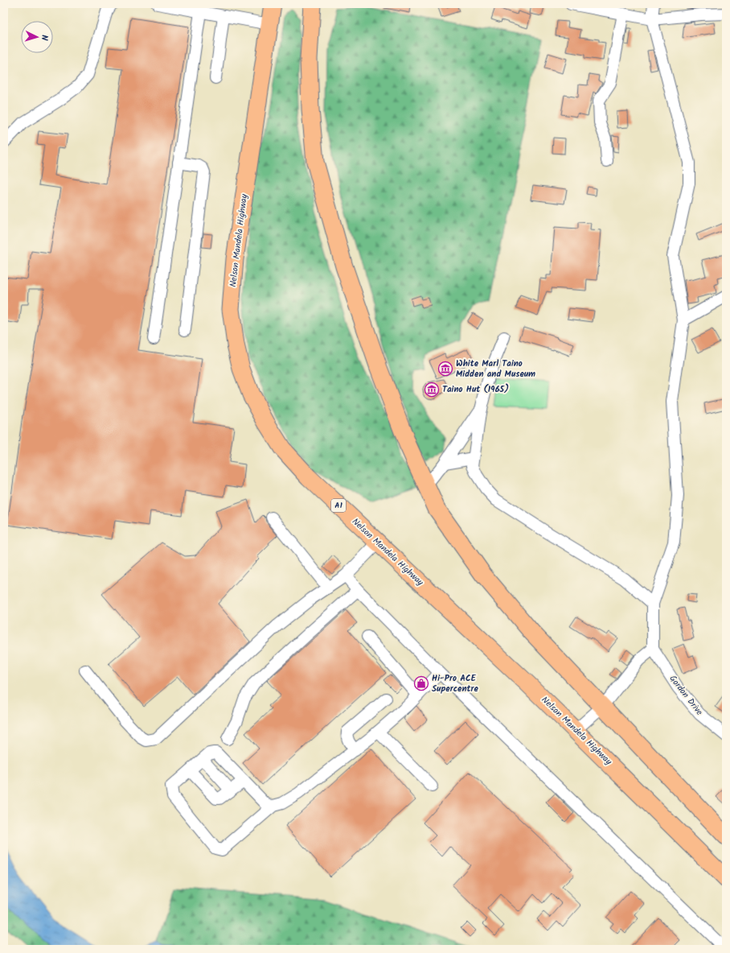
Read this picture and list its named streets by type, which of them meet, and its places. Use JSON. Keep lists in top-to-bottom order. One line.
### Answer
{"streets":{"highway":["Nelson Mandela Highway","A1"],"street":["Gordon Drive"]},"places":{"museum":["White Marl Taino Midden and Museum","Taino Hut (1965)"],"shop":["Hi-Pro ACE Supercentre"]},"north":"right"}
